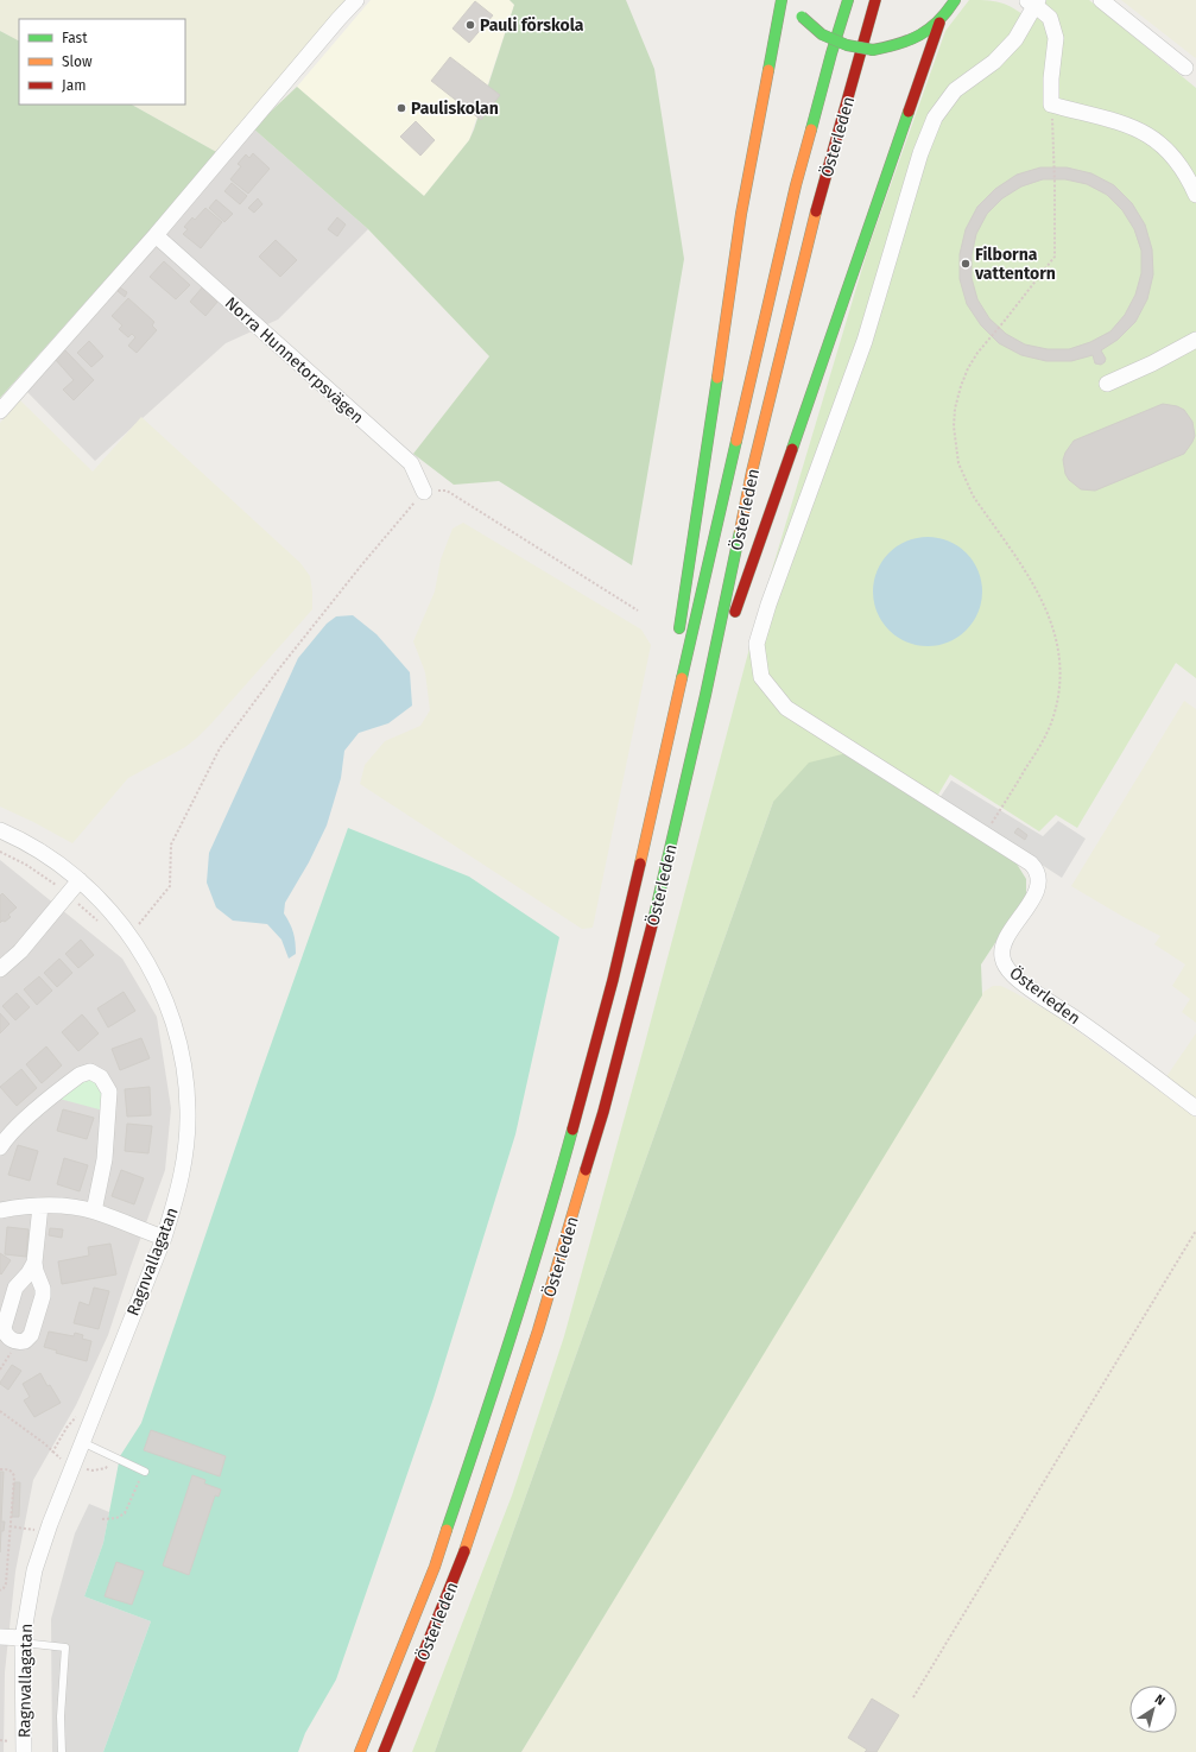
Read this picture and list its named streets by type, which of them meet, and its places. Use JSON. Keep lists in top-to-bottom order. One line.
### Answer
{"streets":{"main road":["Österleden"],"street":["Norra Hunnetorpsvägen","Ragnvallagatan"]},"places":["Pauli förskola","Pauliskolan","Filborna vattentorn"],"legend":["Fast","Slow","Jam"],"north":"top right"}
